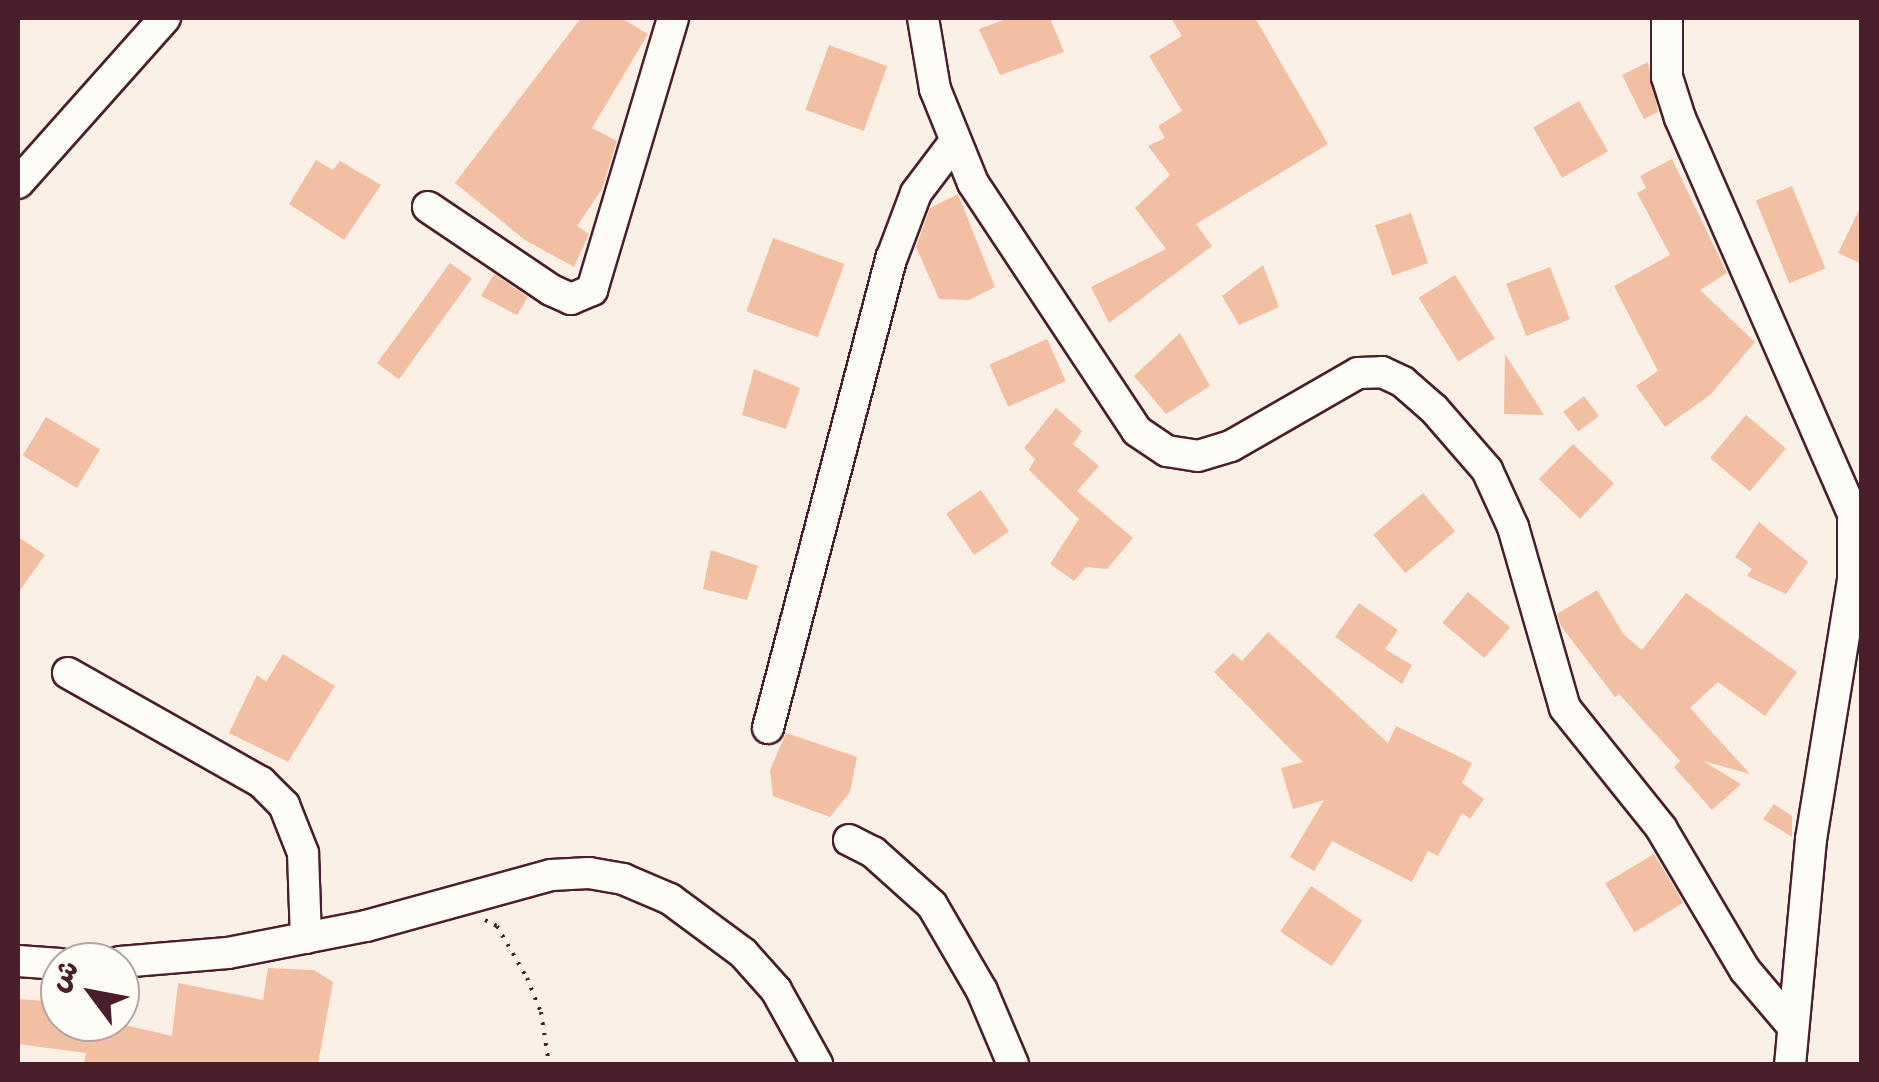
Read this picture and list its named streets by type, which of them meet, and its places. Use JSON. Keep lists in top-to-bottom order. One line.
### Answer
{"north":"top left"}
